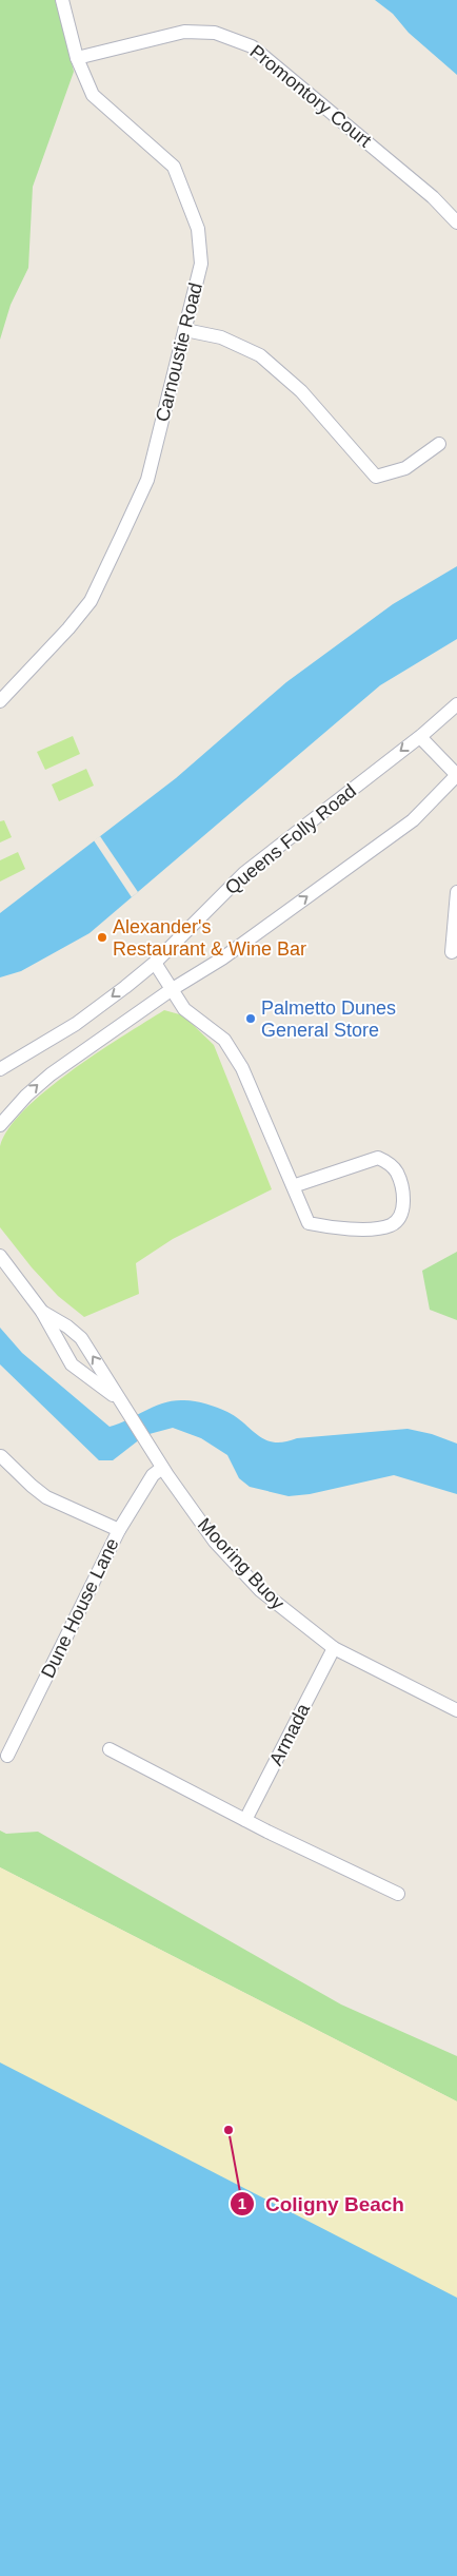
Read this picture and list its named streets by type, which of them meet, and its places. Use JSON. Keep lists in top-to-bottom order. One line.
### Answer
{"streets":{"street":["Promontory Court","Carnoustie Road","Queens Folly Road","Mooring Buoy","Dune House Lane","Armada"]},"crossings":[["Promontory Court","Carnoustie Road"],["Mooring Buoy","Dune House Lane"],["Mooring Buoy","Armada"]],"places":["Alexander's Restaurant & Wine Bar","Palmetto Dunes General Store","Coligny Beach"]}
